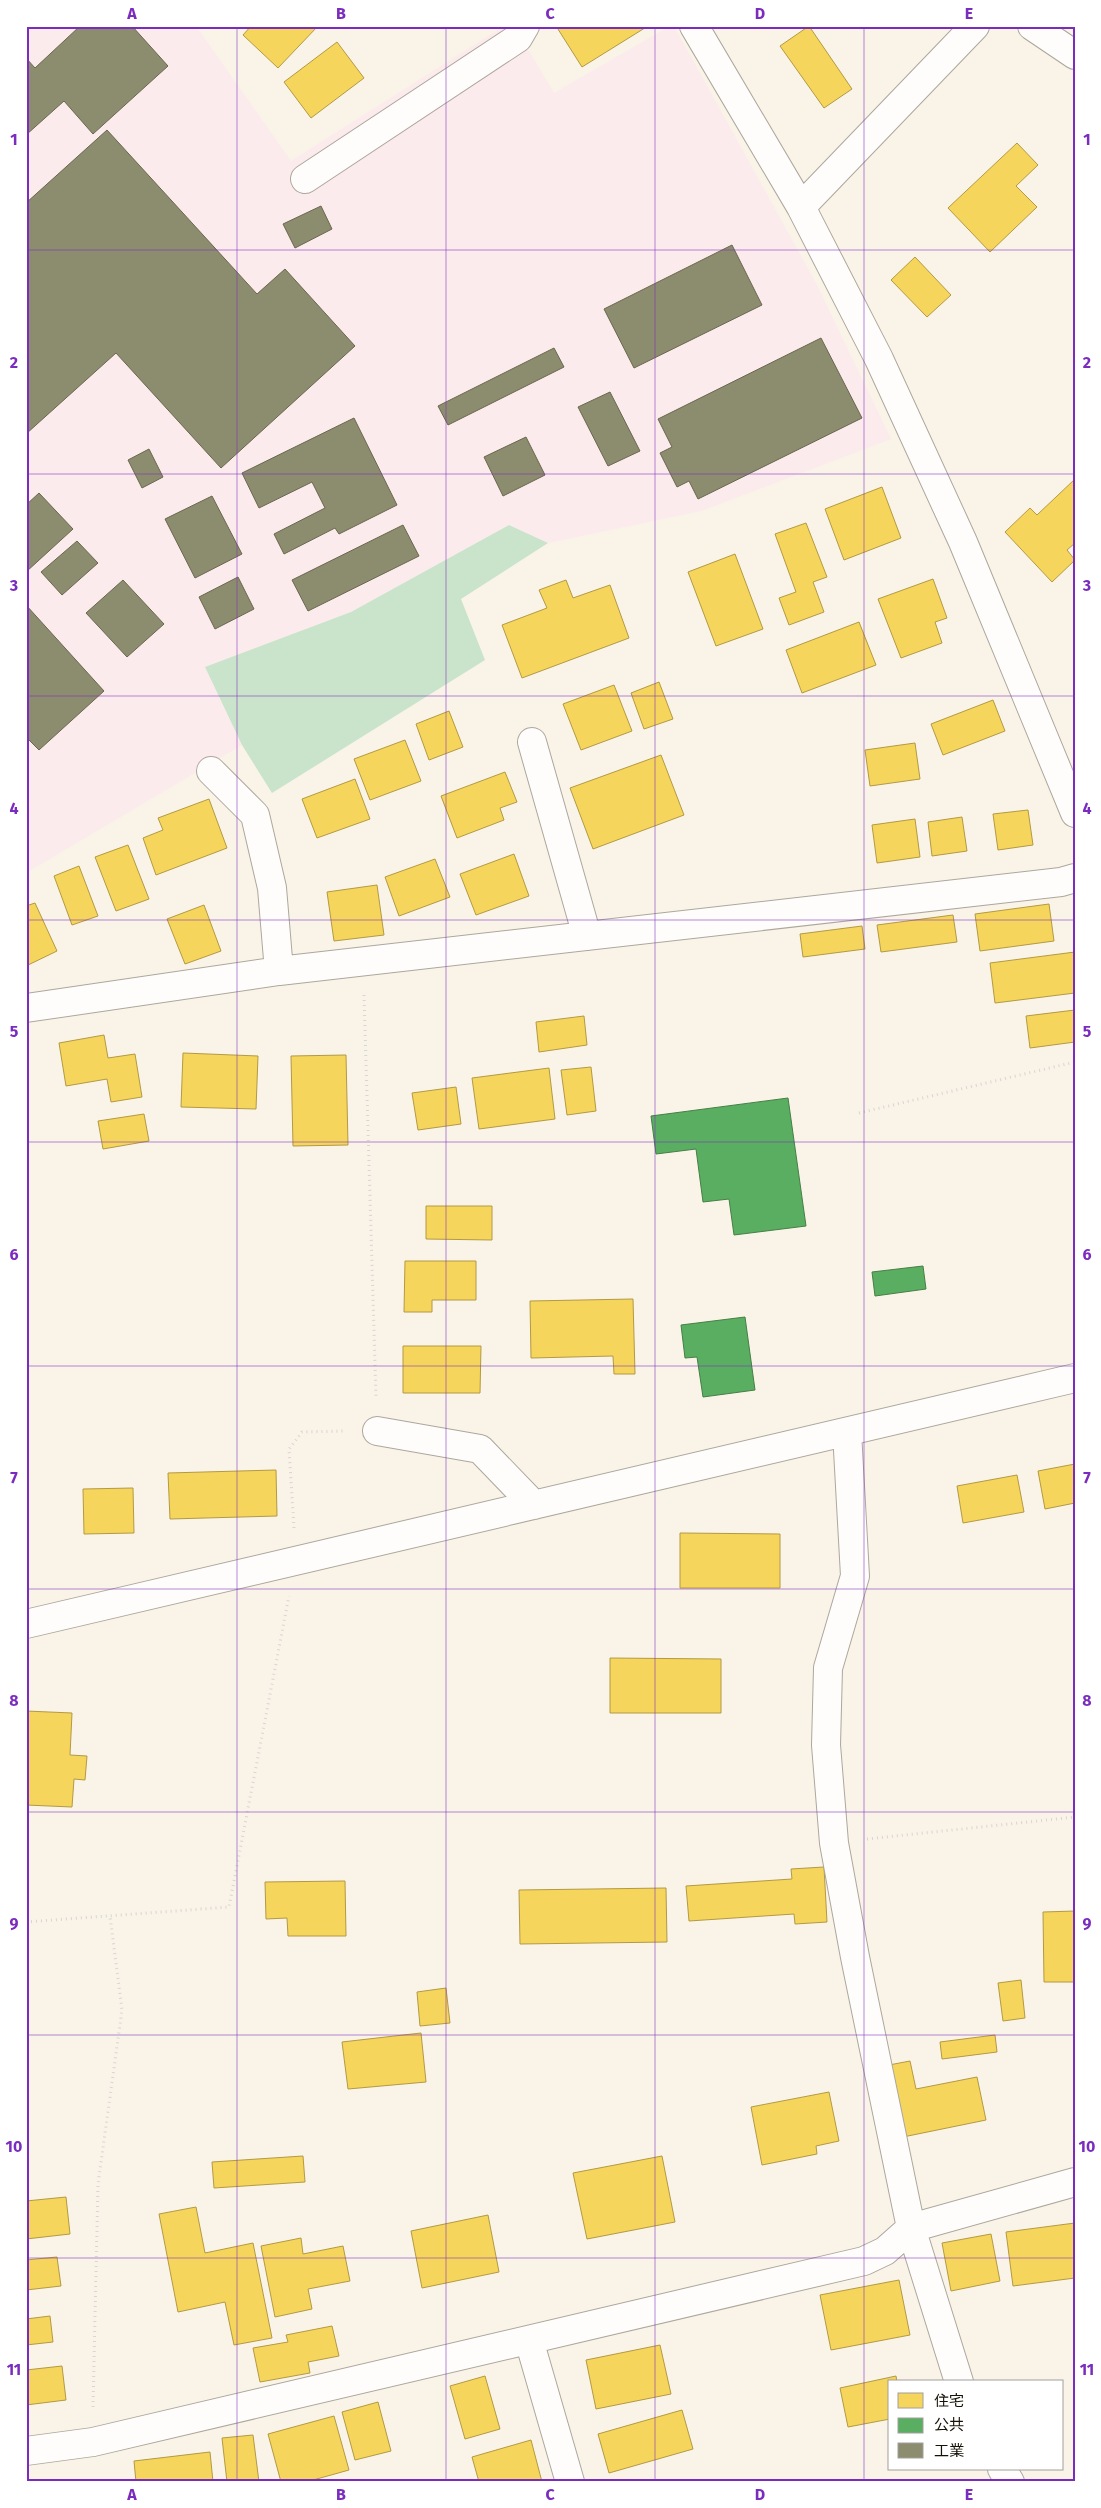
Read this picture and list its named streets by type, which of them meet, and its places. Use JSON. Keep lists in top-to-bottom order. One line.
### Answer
{"legend":["住宅","公共","工業"],"grid":{"columns":["A","B","C","D","E"],"rows":["1","2","3","4","5","6","7","8","9","10","11"]}}
